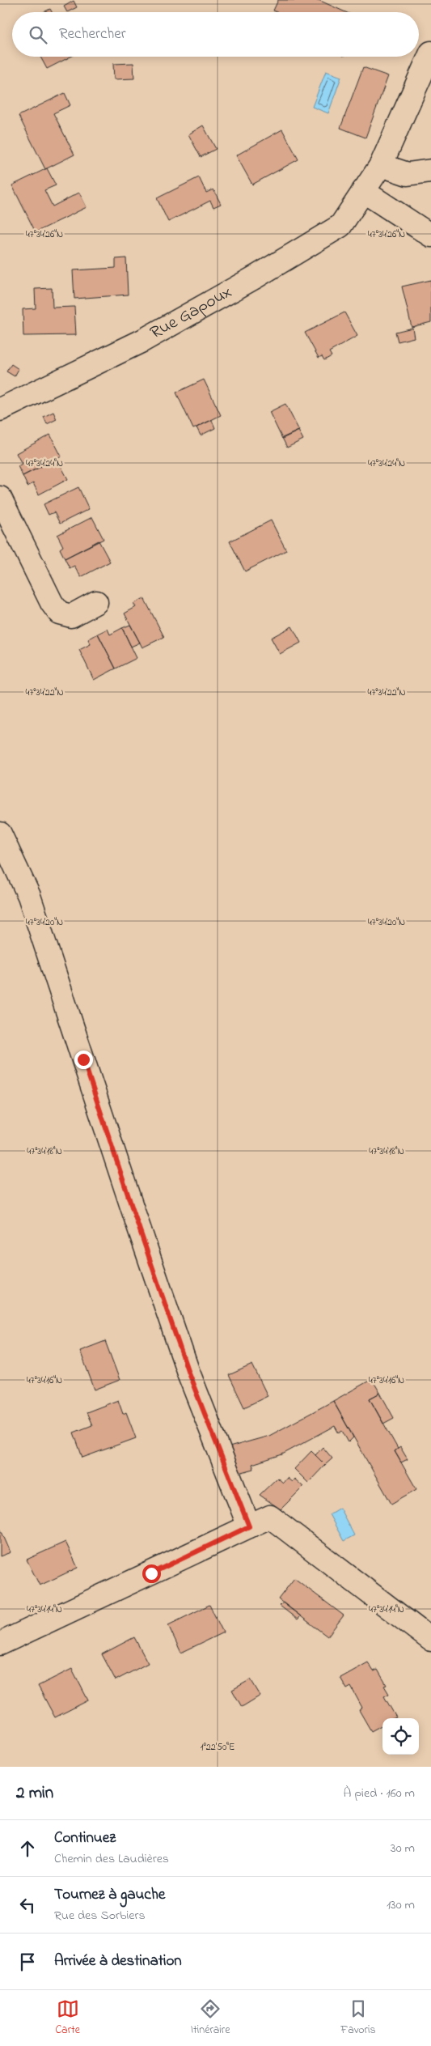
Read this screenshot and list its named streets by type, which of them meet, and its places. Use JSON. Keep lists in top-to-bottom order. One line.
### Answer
{"streets":{"street":["Rue Gapoux"]},"page":{"search":"Rechercher","heading":["2 min","À pied · 160 m"],"list":[["Continuez","Chemin des Laudières","30 m"],["Tournez à gauche","Rue des Sorbiers","130 m"],"Arrivée à destination"],"nav":["Carte","Itinéraire","Favoris"]},"coordinates":["47°34'26\"N","47°34'24\"N","47°34'22\"N","47°34'20\"N","47°34'18\"N","47°34'16\"N","47°34'14\"N","1°22'50\"E"]}
